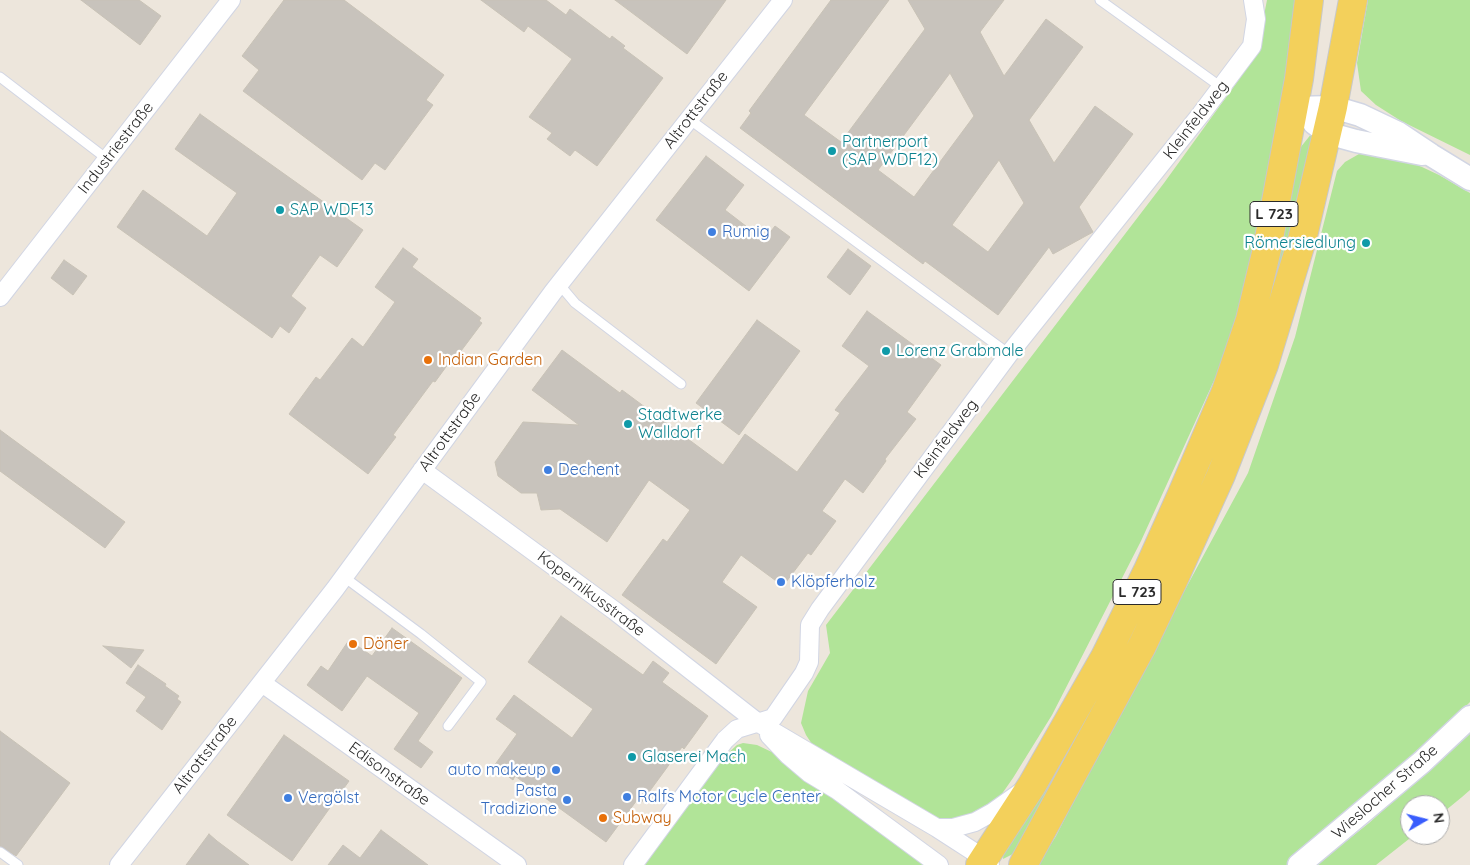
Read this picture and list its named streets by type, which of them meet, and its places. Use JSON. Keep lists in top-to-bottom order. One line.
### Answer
{"streets":{"main road":["L 723"],"street":["Altrottstraße","Kleinfeldweg","Industriestraße","Kopernikusstraße","Edisonstraße","Wieslocher Straße"]},"crossings":[["Altrottstraße","Kopernikusstraße"],["Altrottstraße","Edisonstraße"],["Kleinfeldweg","Kopernikusstraße"],["L 723","Kopernikusstraße"]],"places":["Partnerport (SAP WDF12)","SAP WDF13","Rumig","Römersiedlung","Lorenz Grabmale","Indian Garden","Stadtwerke Walldorf","Dechent","Klöpferholz","Döner","Glaserei Mach","auto makeup","Ralfs Motor Cycle Center","Vergölst","Pasta Tradizione","Subway"],"north":"right"}
